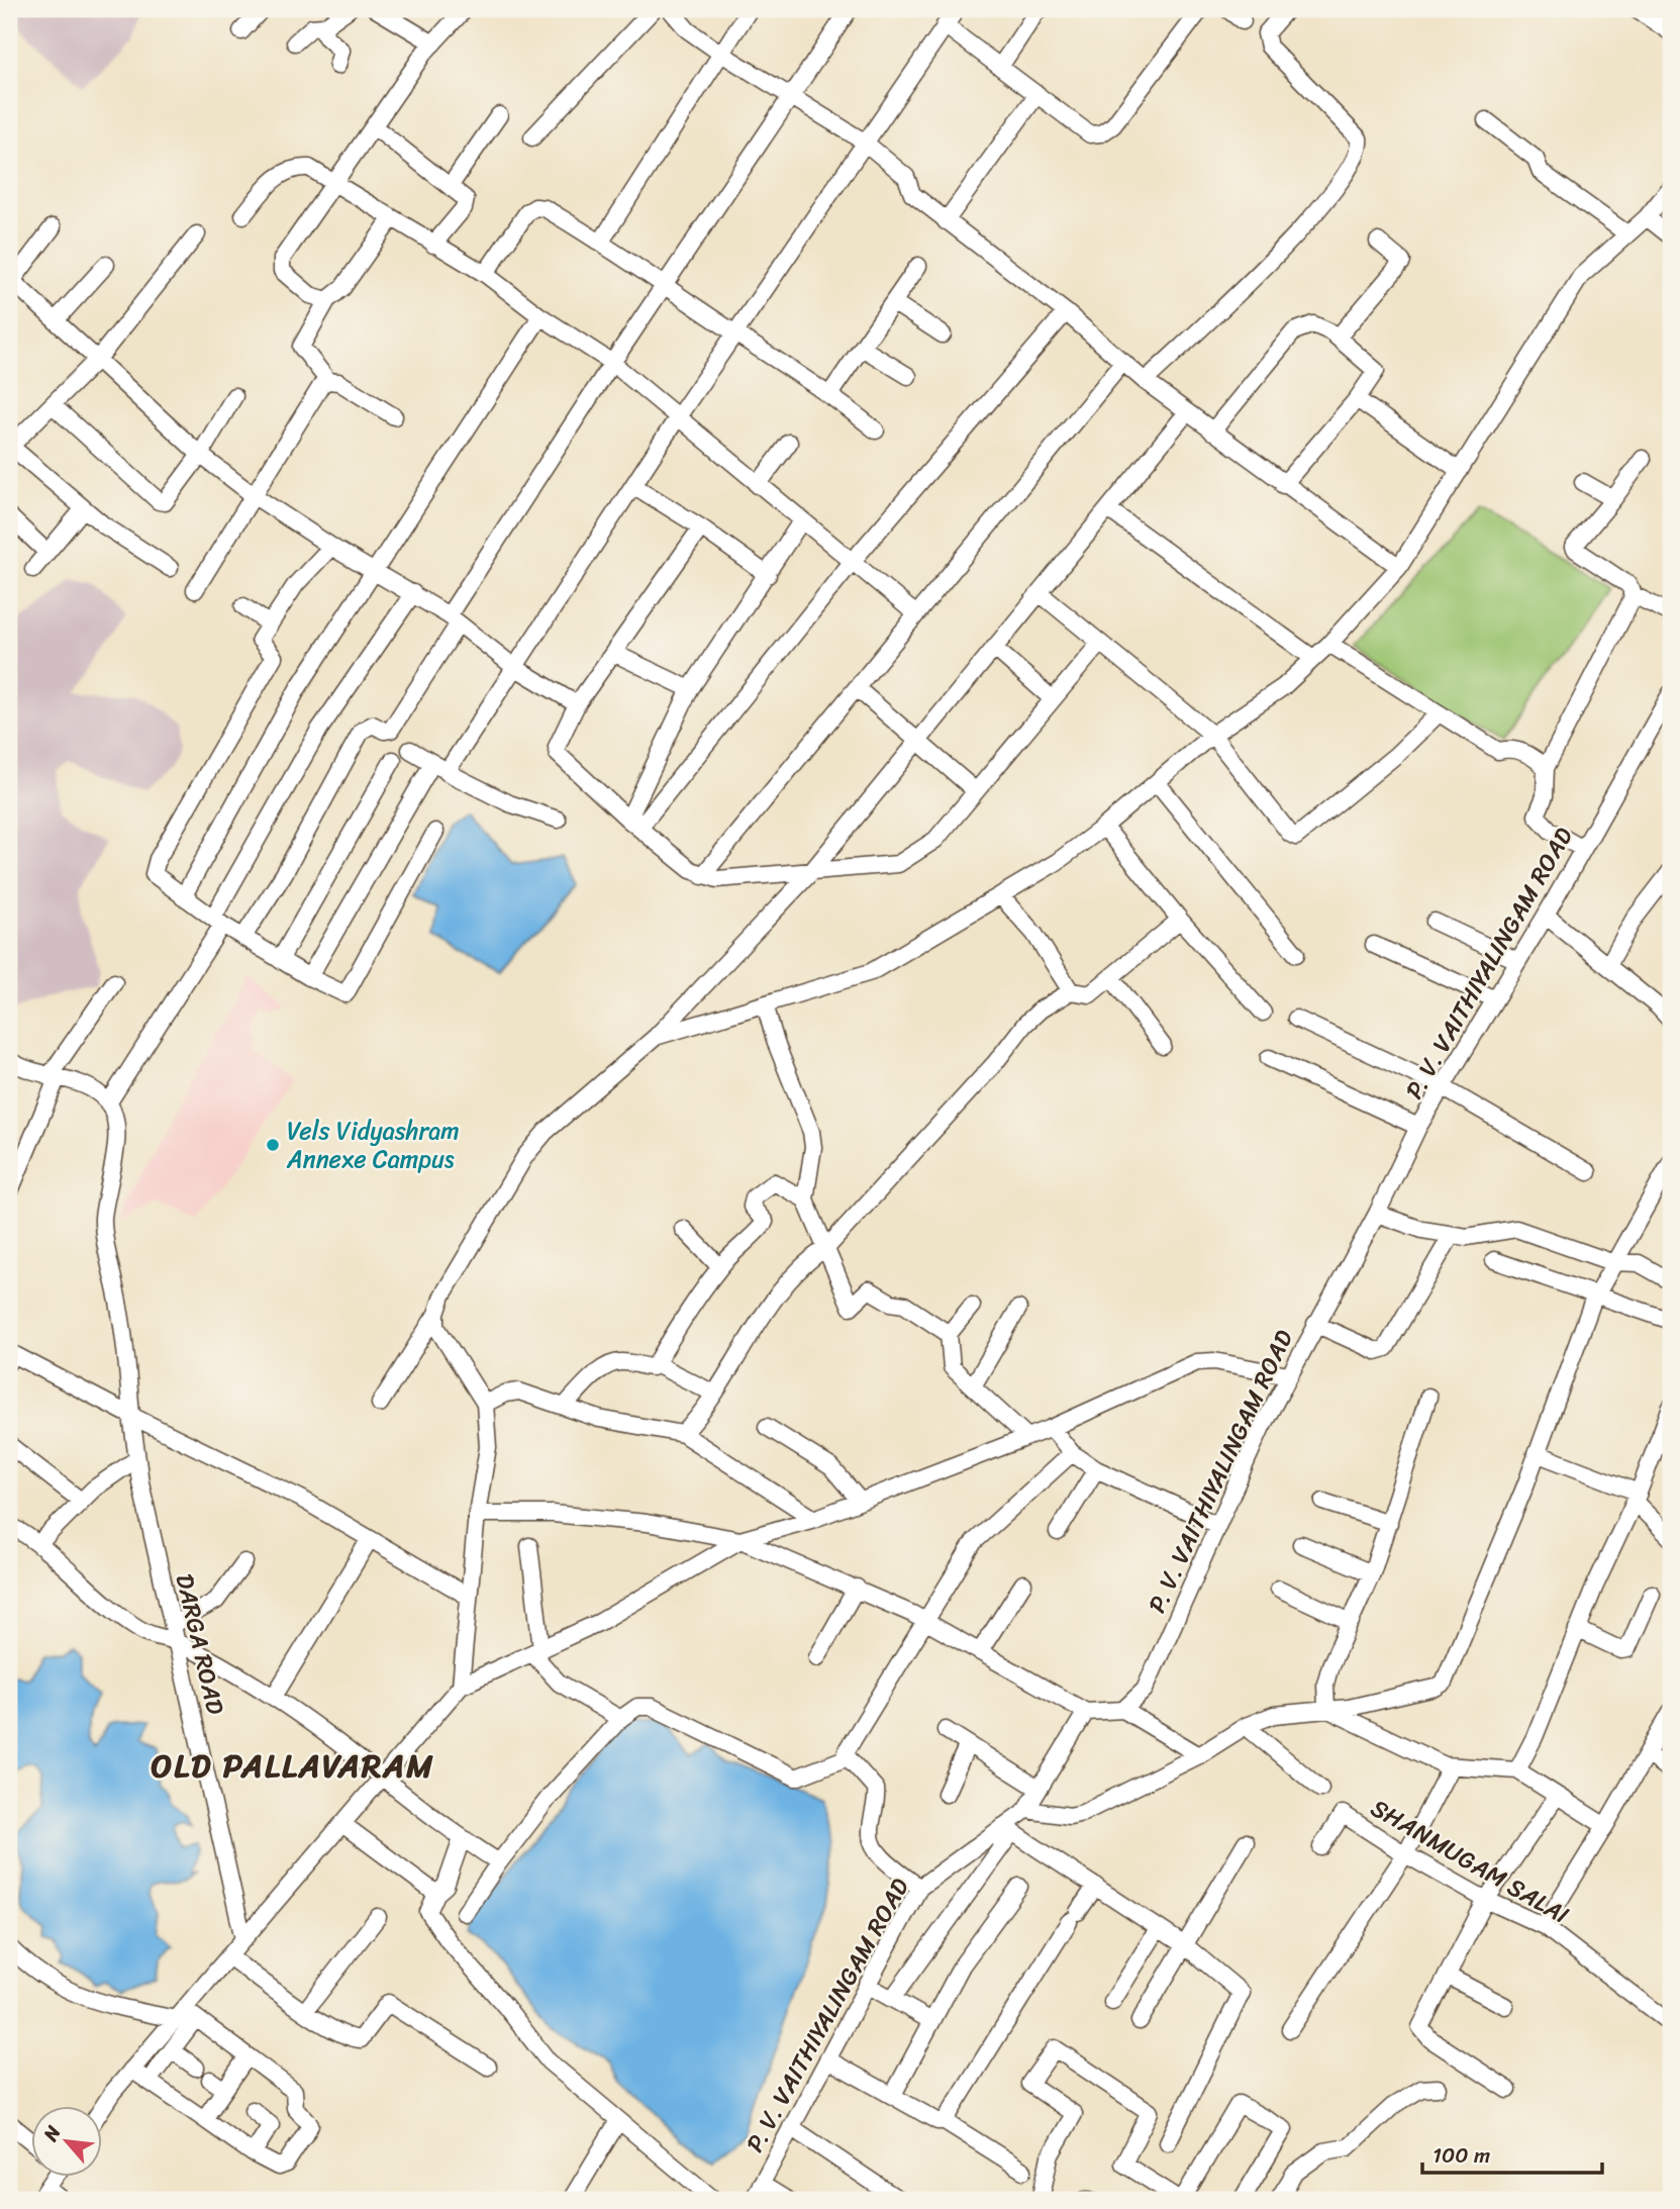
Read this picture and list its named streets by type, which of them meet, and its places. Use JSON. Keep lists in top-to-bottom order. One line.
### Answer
{"streets":{"street":["P. V. VAITHIYALINGAM ROAD","DARGA ROAD","SHANMUGAM SALAI"]},"districts":["OLD PALLAVARAM"],"places":["Vels Vidyashram Annexe Campus"],"scale_bar":"100 m","north":"top left"}
